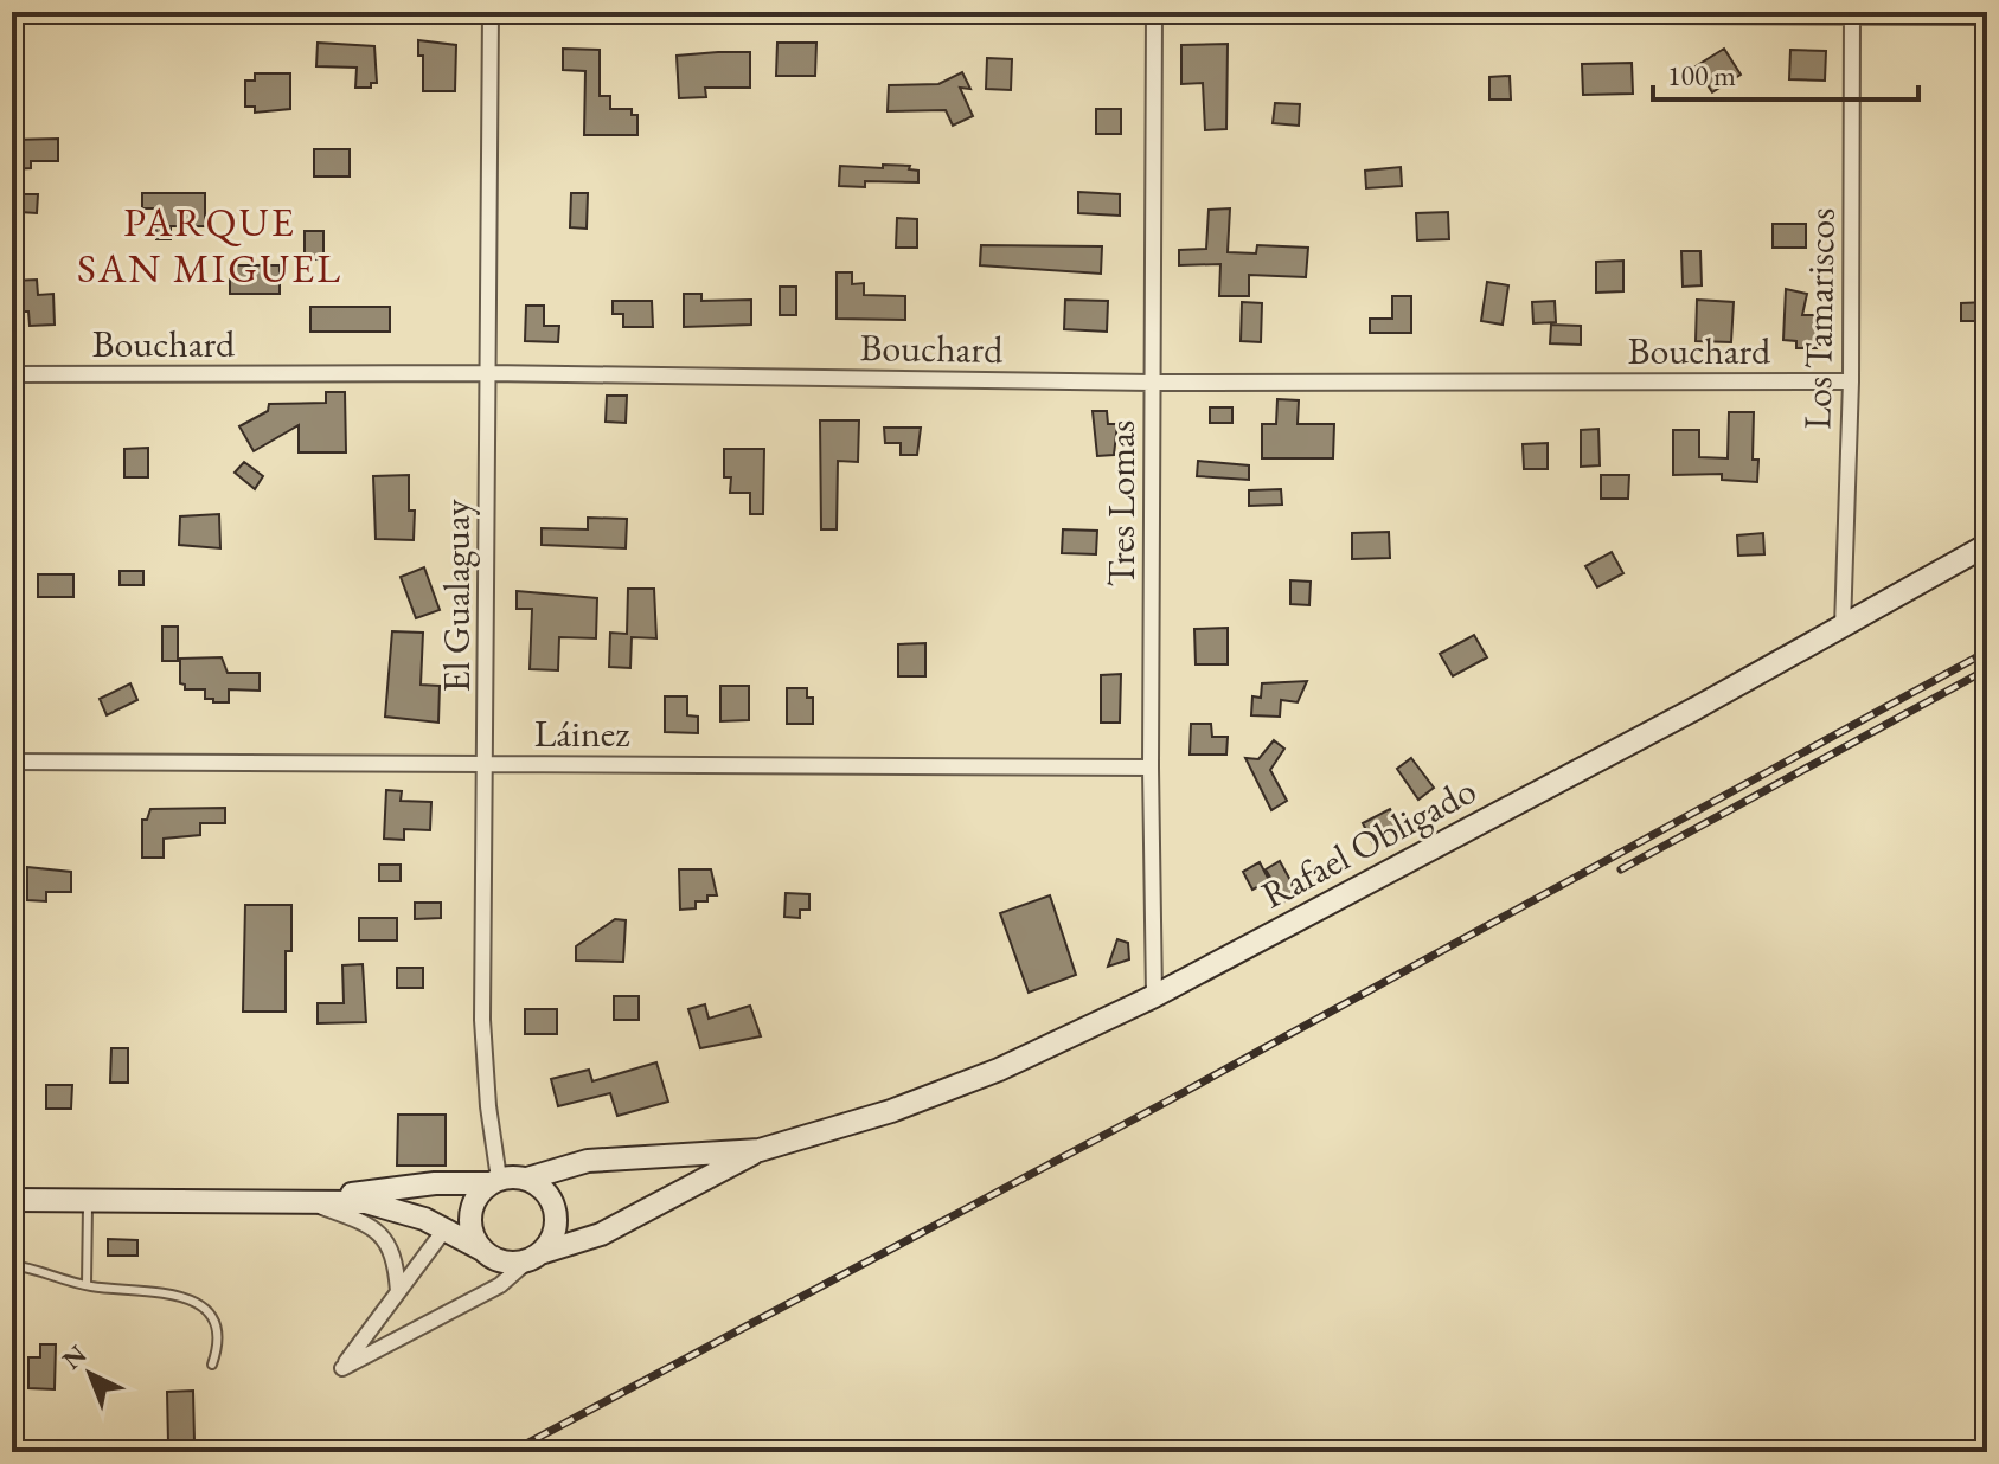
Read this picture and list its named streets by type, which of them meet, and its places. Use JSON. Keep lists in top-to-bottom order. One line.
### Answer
{"streets":{"street":["Los Tamariscos","Bouchard","Tres Lomas","El Gualaguay","Láinez","Rafael Obligado"]},"crossings":[["Los Tamariscos","Bouchard"],["Los Tamariscos","Rafael Obligado"],["Bouchard","Tres Lomas"],["Bouchard","El Gualaguay"],["Tres Lomas","Láinez"],["Tres Lomas","Rafael Obligado"],["El Gualaguay","Láinez"],["El Gualaguay","Rafael Obligado"]],"districts":["PARQUE SAN MIGUEL"],"scale_bar":"100 m","north":"top left"}
